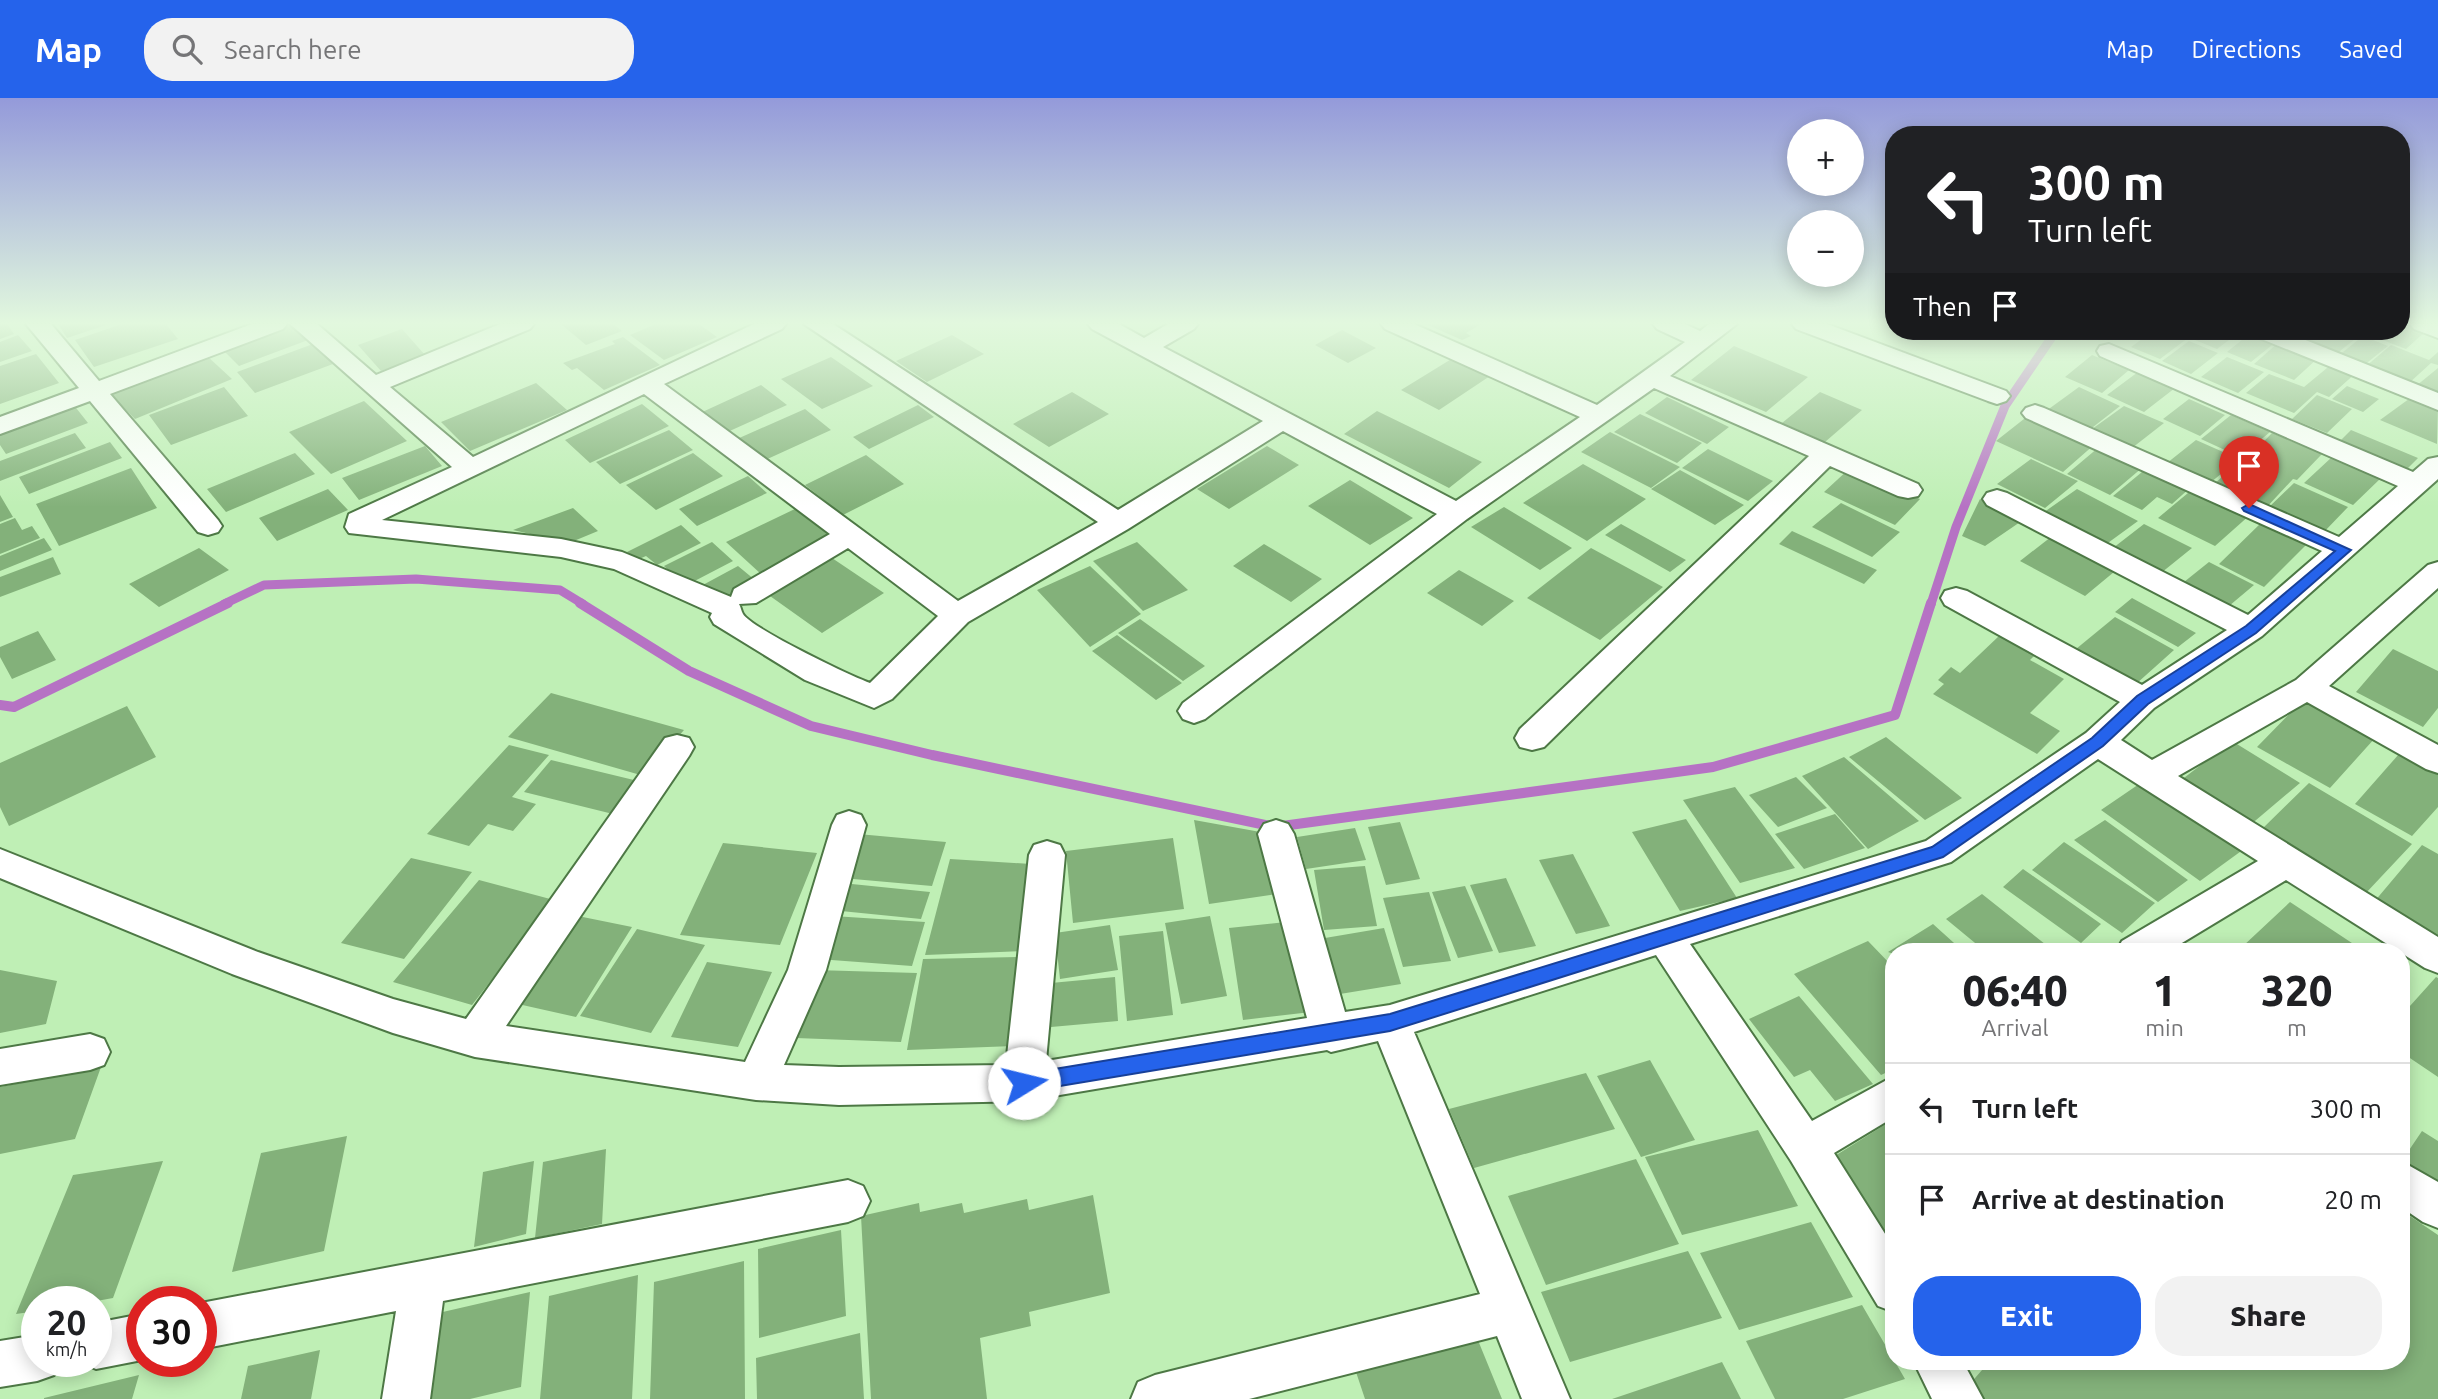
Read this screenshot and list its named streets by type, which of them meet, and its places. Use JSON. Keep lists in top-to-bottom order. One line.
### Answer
{"page":{"header":"Map","search":"Search here","nav":["Map","Directions","Saved"],"map_buttons":["+","−"],"turn":["300 m","Turn left"],"then":"Then","eta":["06:40","Arrival","1","min","320","m"],"list":[{"name":"Turn left","value":"300 m"},{"name":"Arrive at destination","value":"20 m"}],"buttons":["Exit","Share"],"speed":"20 km/h","limit":"30"}}
